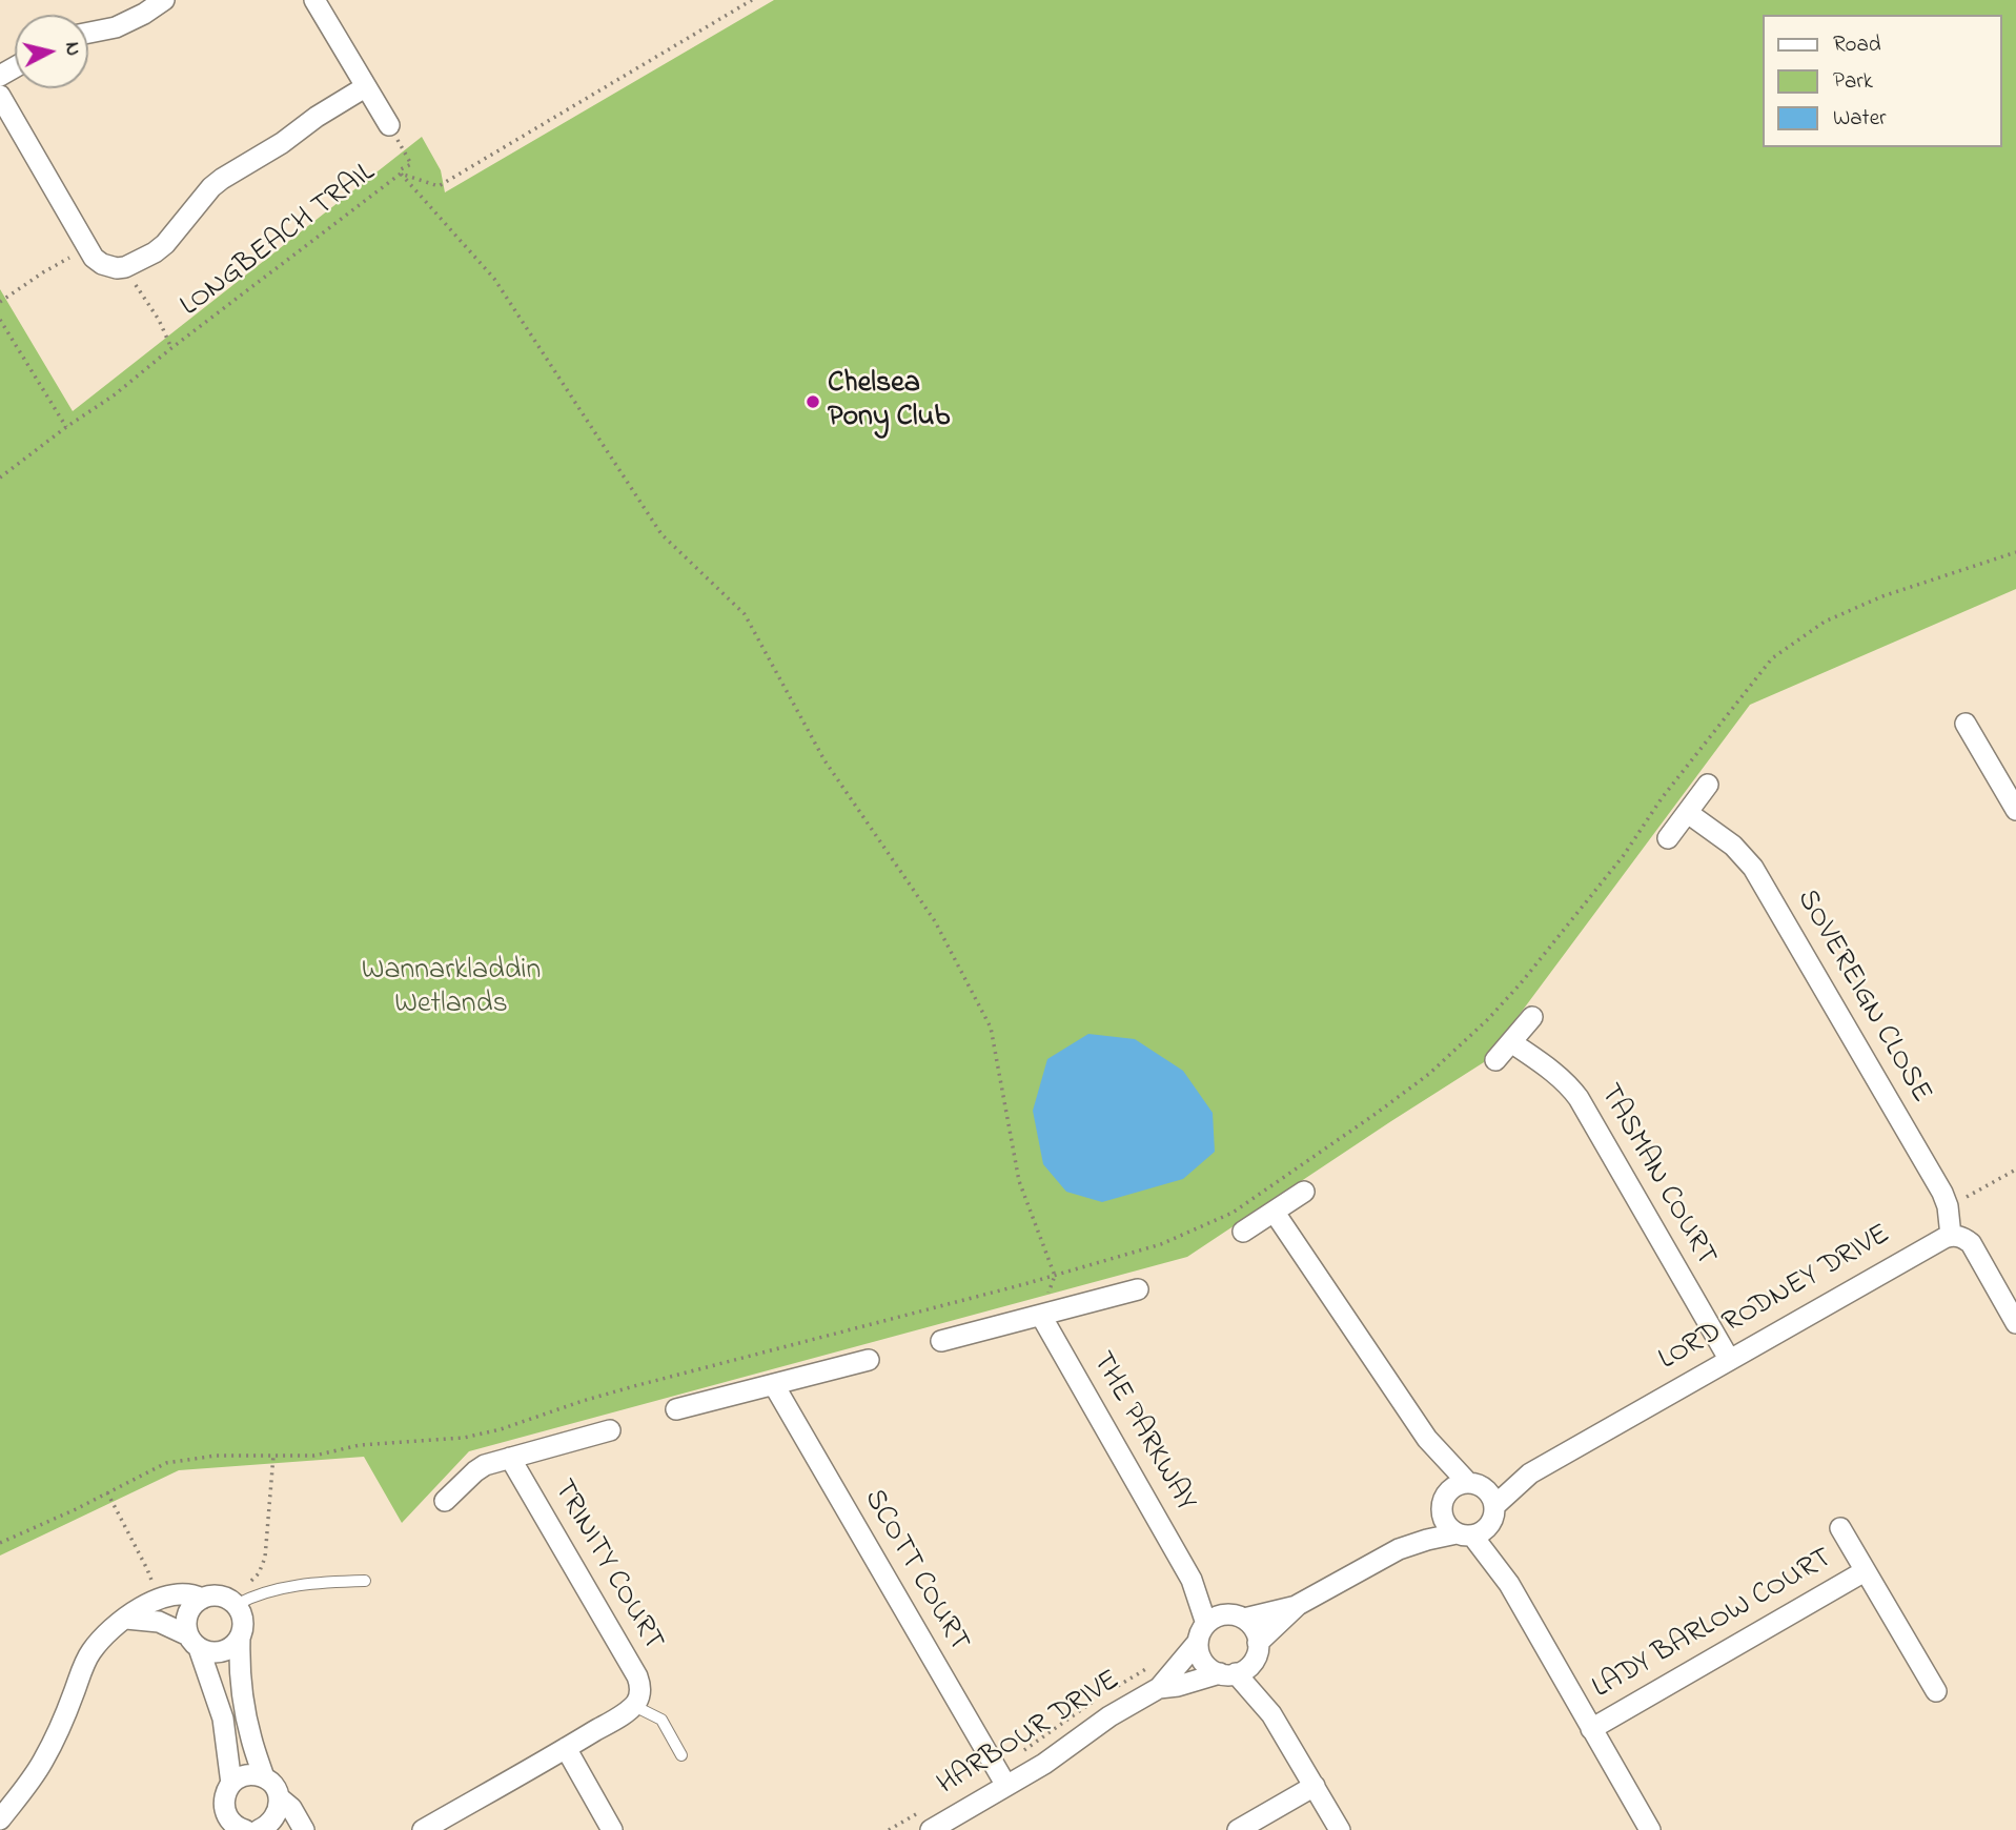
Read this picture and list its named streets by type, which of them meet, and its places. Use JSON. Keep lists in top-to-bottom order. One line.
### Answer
{"streets":{"street":["SOVEREIGN CLOSE","TASMAN COURT","LORD RODNEY DRIVE","THE PARKWAY","TRINITY COURT","SCOTT COURT","LADY BARLOW COURT","HARBOUR DRIVE"],"path":["LONGBEACH TRAIL"]},"crossings":[["SOVEREIGN CLOSE","LORD RODNEY DRIVE"],["TASMAN COURT","LORD RODNEY DRIVE"],["THE PARKWAY","HARBOUR DRIVE"],["SCOTT COURT","HARBOUR DRIVE"]],"parks":["Wannarkladdin Wetlands"],"places":["Chelsea Pony Club"],"legend":["Road","Park","Water"],"north":"right"}
